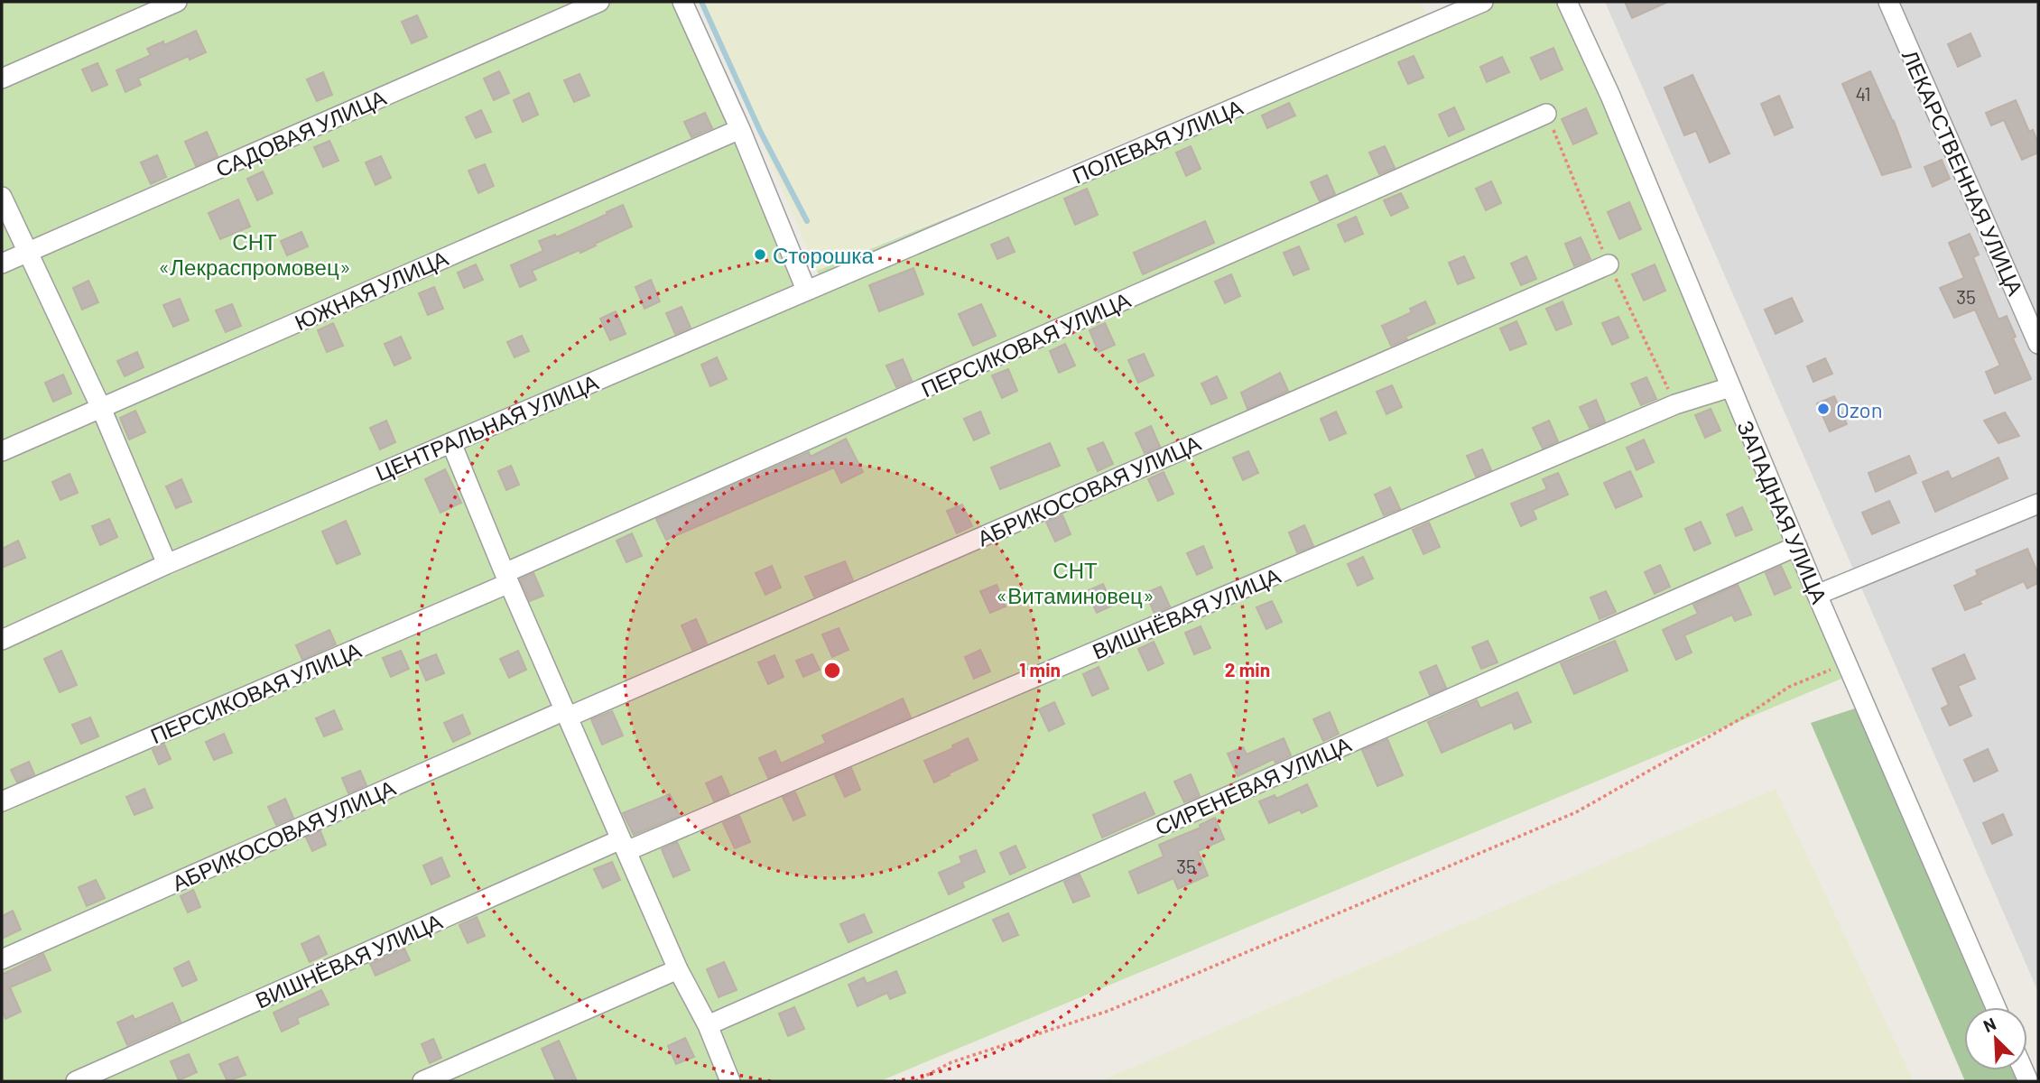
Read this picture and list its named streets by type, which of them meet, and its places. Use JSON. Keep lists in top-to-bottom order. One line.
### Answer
{"streets":{"street":["САДОВАЯ УЛИЦА","ПОЛЕВАЯ УЛИЦА","ЛЕКАРСТВЕННАЯ УЛИЦА","ЮЖНАЯ УЛИЦА","ПЕРСИКОВАЯ УЛИЦА","ЦЕНТРАЛЬНАЯ УЛИЦА","АБРИКОСОВАЯ УЛИЦА","ЗАПАДНАЯ УЛИЦА","ВИШНЁВАЯ УЛИЦА","СИРЕНЕВАЯ УЛИЦА"]},"crossings":[["ПОЛЕВАЯ УЛИЦА","ЦЕНТРАЛЬНАЯ УЛИЦА"],["ЗАПАДНАЯ УЛИЦА","ВИШНЁВАЯ УЛИЦА"],["ЗАПАДНАЯ УЛИЦА","СИРЕНЕВАЯ УЛИЦА"]],"parks":["СНТ «Лекраспромовец»","СНТ «Витаминовец»"],"places":["Сторошка","Ozon"],"house_numbers":["41","35","35"],"north":"top left","rings":["1 min","2 min"]}
